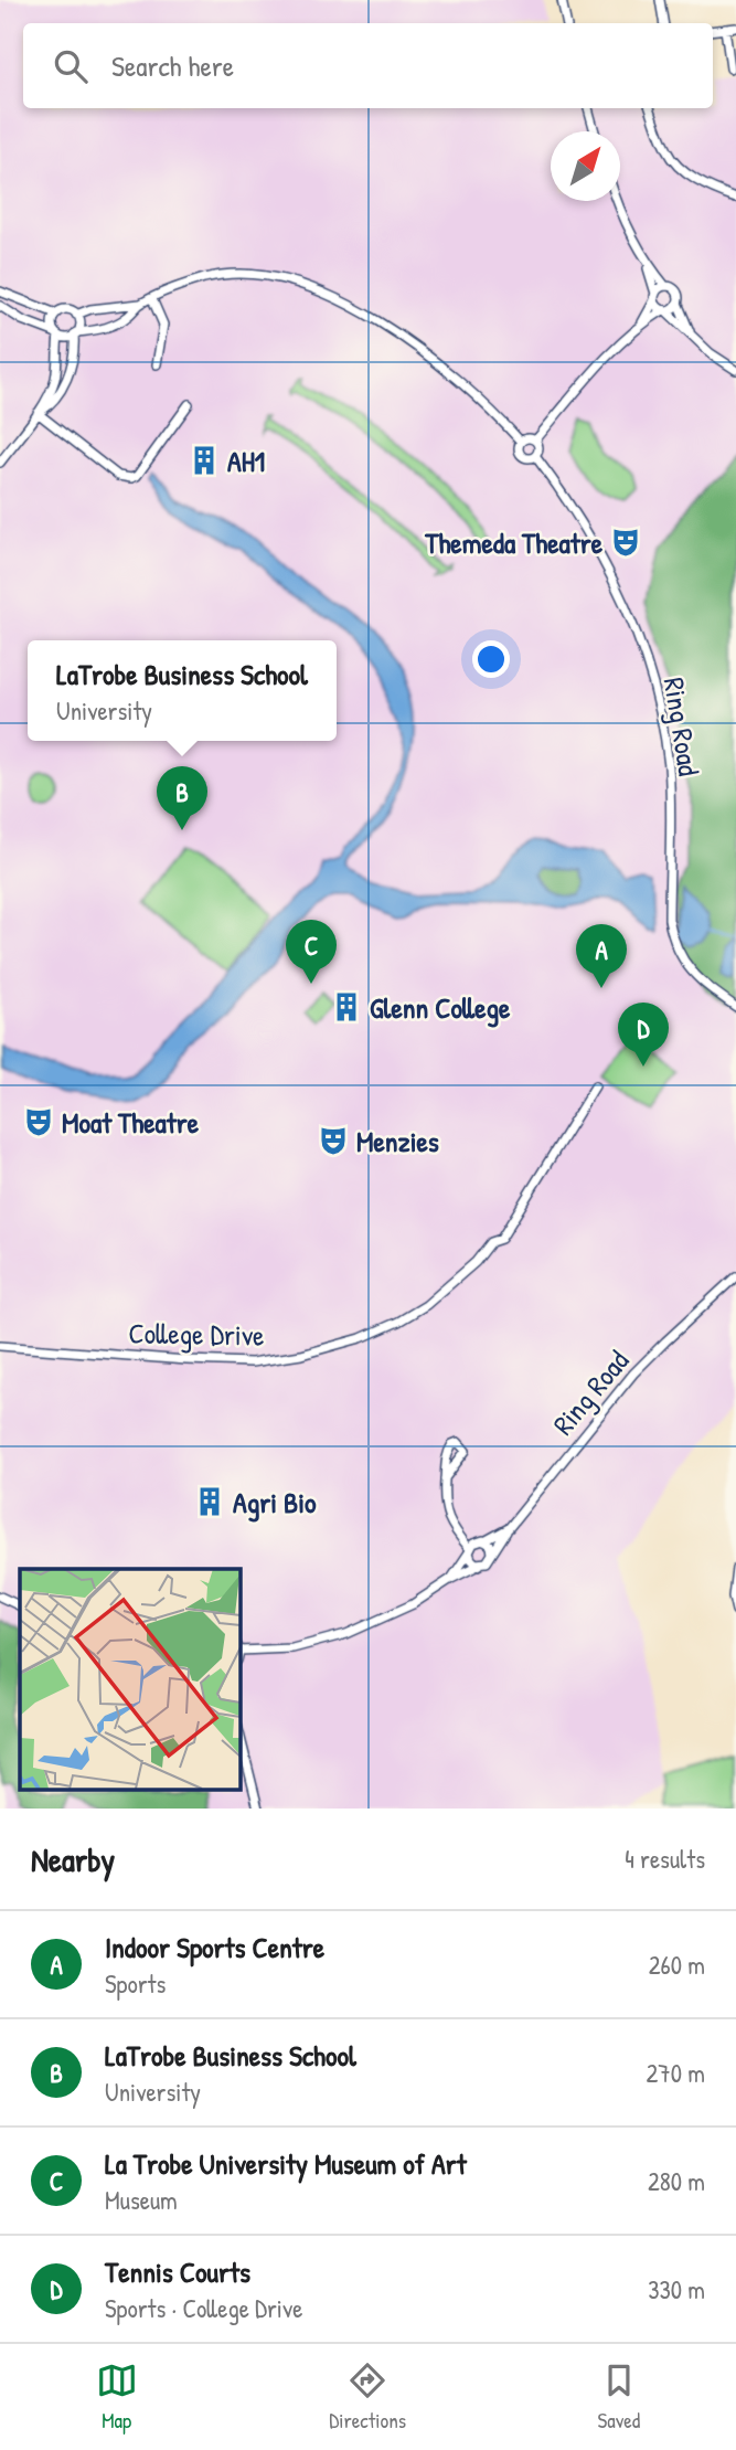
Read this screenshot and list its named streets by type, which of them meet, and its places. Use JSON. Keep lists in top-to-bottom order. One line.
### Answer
{"streets":{"street":["Ring Road","College Drive"]},"places":{"building":["AH1","Glenn College","Agri Bio"],"theatre":["Themeda Theatre","Moat Theatre","Menzies"]},"north":"top right","page":{"search":"Search here","popup":["LaTrobe Business School","University"],"pins":["B","C","A","D"],"heading":["Nearby","4 results"],"list":[{"mark":"A","name":"Indoor Sports Centre","note":"Sports","value":"260 m"},{"mark":"B","name":"LaTrobe Business School","note":"University","value":"270 m"},{"mark":"C","name":"La Trobe University Museum of Art","note":"Museum","value":"280 m"},{"mark":"D","name":"Tennis Courts","note":"Sports · College Drive","value":"330 m"}],"nav":["Map","Directions","Saved"]}}
